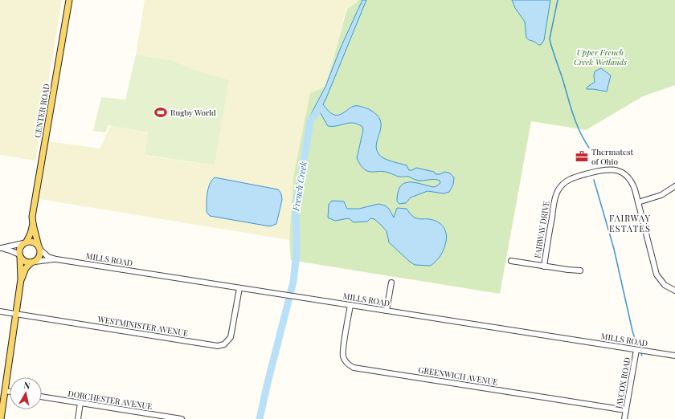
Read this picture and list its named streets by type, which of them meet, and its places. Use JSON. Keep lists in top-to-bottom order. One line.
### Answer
{"streets":{"main road":["CENTER ROAD"],"street":["FAIRWAY DRIVE","MILLS ROAD","WESTMINISTER AVENUE","GREENWICH AVENUE","JAYCOX ROAD","DORCHESTER AVENUE"]},"crossings":[["CENTER ROAD","MILLS ROAD"],["MILLS ROAD","WESTMINISTER AVENUE"],["MILLS ROAD","GREENWICH AVENUE"],["MILLS ROAD","JAYCOX ROAD"],["GREENWICH AVENUE","JAYCOX ROAD"]],"districts":["FAIRWAY ESTATES"],"water":["French Creek"],"parks":["Upper French Creek Wetlands"],"places":{"sports":["Rugby World"],"office":["Thermatest of Ohio"]},"north":"top"}
